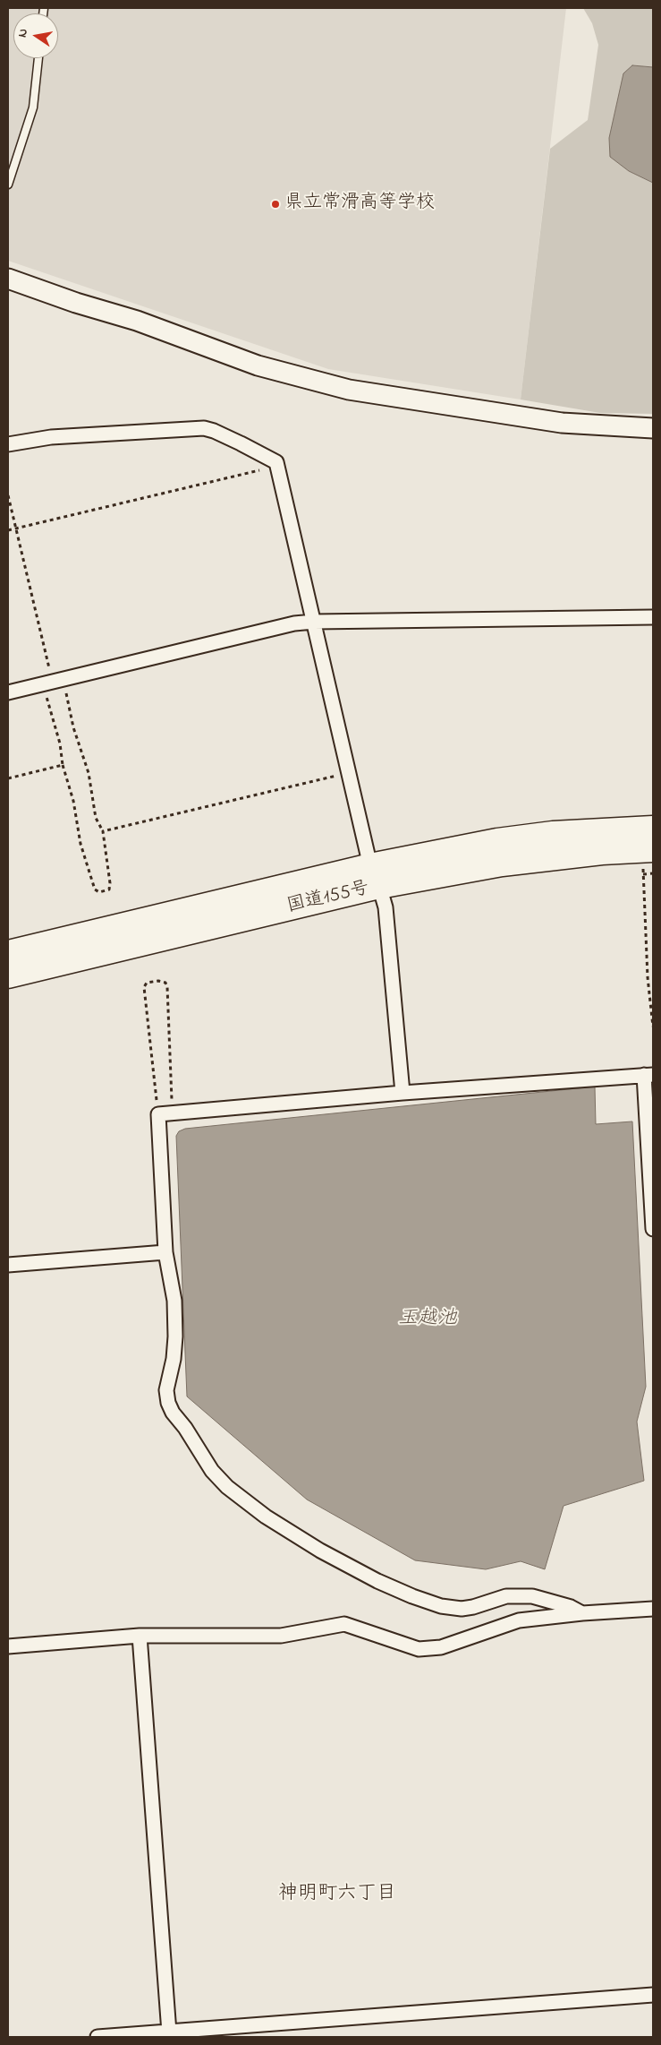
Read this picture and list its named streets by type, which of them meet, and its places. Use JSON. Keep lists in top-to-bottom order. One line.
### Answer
{"streets":{"highway":["国道155号"]},"districts":["神明町六丁目"],"water":["玉越池"],"places":["県立常滑高等学校"],"north":"left"}
